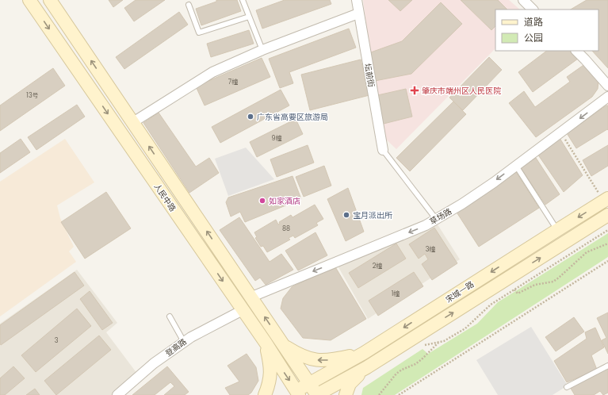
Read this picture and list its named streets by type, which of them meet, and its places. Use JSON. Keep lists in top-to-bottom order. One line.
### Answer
{"streets":{"main road":["人民中路","宋城一路"],"street":["坛前街","草场路","登高路"]},"crossings":[["人民中路","草场路"],["人民中路","宋城一路"],["人民中路","登高路"]],"one_way":["草场路"],"places":{"health":["肇庆市端州区人民医院"],"other":["广东省高要区旅游局","如家酒店","宝月派出所"]},"house_numbers":["7幢","13号","9幢","88","3幢","2幢","1幢","3"],"legend":["道路","公园"]}
